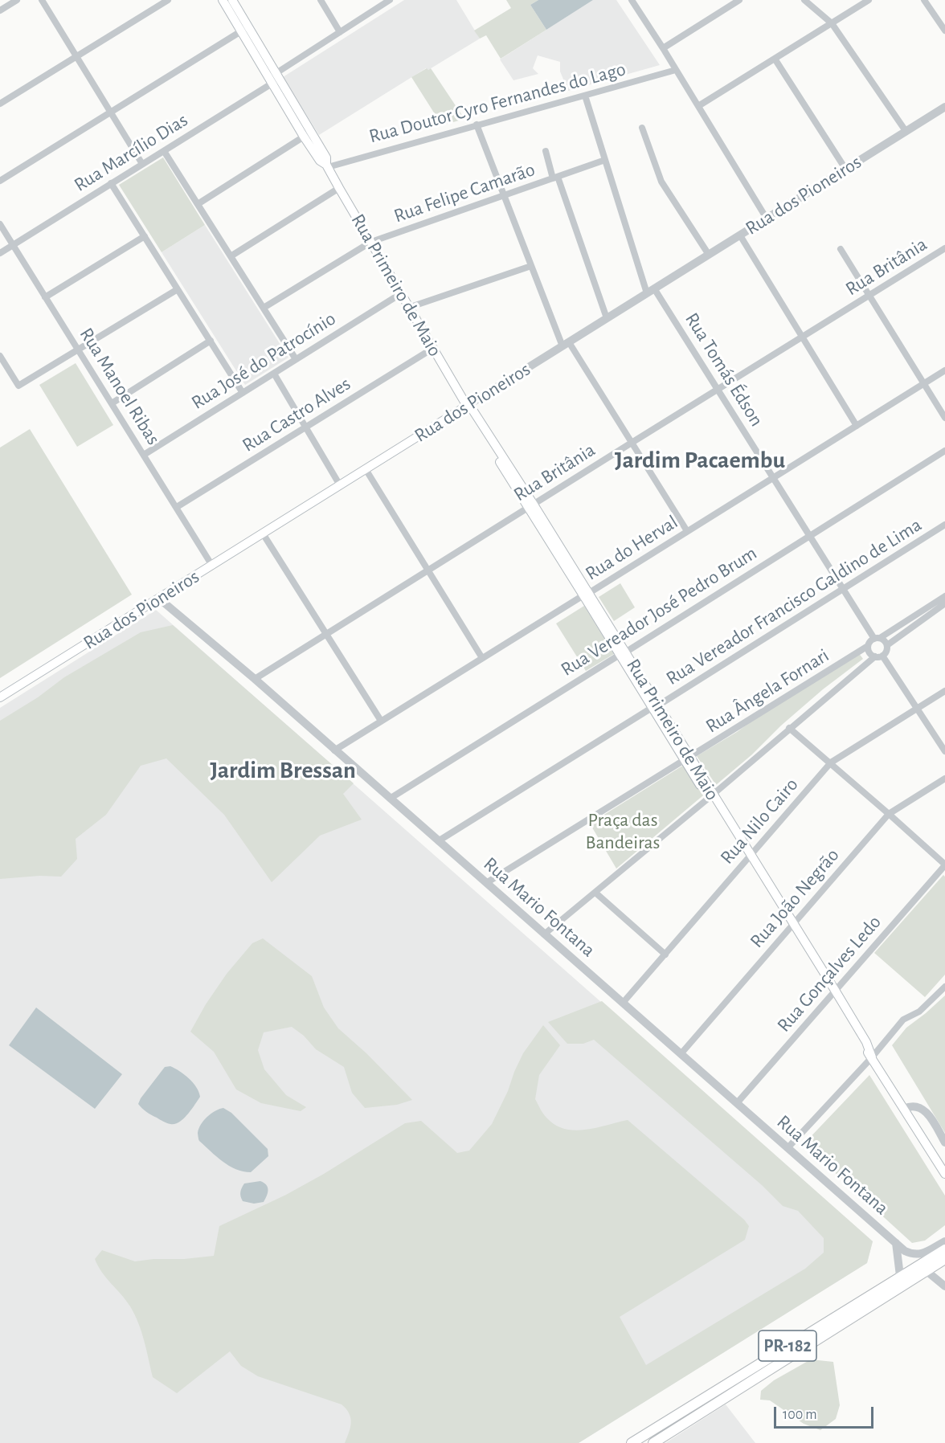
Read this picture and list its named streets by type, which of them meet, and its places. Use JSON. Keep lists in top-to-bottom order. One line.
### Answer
{"streets":{"main road":["Rua dos Pioneiros","Rua Primeiro de Maio","PR-182"],"street":["Rua Doutor Cyro Fernandes do Lago","Rua Marcílio Dias","Rua Felipe Camarão","Rua Britânia","Rua José do Patrocínio","Rua Tomás Édson","Rua Manoel Ribas","Rua Castro Alves","Rua do Herval","Rua Vereador Francisco Galdino de Lima","Rua Vereador José Pedro Brum","Rua Ângela Fornari","Rua Nilo Cairo","Rua João Negrão","Rua Mario Fontana","Rua Gonçalves Ledo"]},"crossings":[["Rua Doutor Cyro Fernandes do Lago","Rua Primeiro de Maio"],["Rua Doutor Cyro Fernandes do Lago","Rua Tomás Édson"],["Rua Marcílio Dias","Rua Primeiro de Maio"],["Rua Marcílio Dias","Rua Manoel Ribas"],["Rua Felipe Camarão","Rua Primeiro de Maio"],["Rua Felipe Camarão","Rua Tomás Édson"],["Rua dos Pioneiros","Rua Primeiro de Maio"],["Rua dos Pioneiros","Rua Tomás Édson"],["Rua dos Pioneiros","Rua Manoel Ribas"],["Rua dos Pioneiros","Rua Mario Fontana"],["Rua Britânia","Rua Primeiro de Maio"],["Rua Britânia","Rua Tomás Édson"],["Rua Britânia","Rua Mario Fontana"],["Rua Primeiro de Maio","Rua José do Patrocínio"],["Rua Primeiro de Maio","Rua Castro Alves"],["Rua Primeiro de Maio","Rua do Herval"],["Rua Primeiro de Maio","Rua Vereador Francisco Galdino de Lima"],["Rua Primeiro de Maio","Rua Vereador José Pedro Brum"],["Rua Primeiro de Maio","Rua Ângela Fornari"],["Rua Primeiro de Maio","Rua Nilo Cairo"],["Rua Primeiro de Maio","Rua João Negrão"],["Rua Primeiro de Maio","Rua Gonçalves Ledo"],["Rua José do Patrocínio","Rua Manoel Ribas"],["Rua Tomás Édson","Rua do Herval"],["Rua Tomás Édson","Rua Vereador Francisco Galdino de Lima"],["Rua Tomás Édson","Rua Vereador José Pedro Brum"],["Rua Tomás Édson","Rua Ângela Fornari"],["Rua Manoel Ribas","Rua Castro Alves"],["Rua do Herval","Rua Mario Fontana"],["Rua Vereador Francisco Galdino de Lima","Rua Mario Fontana"],["Rua Vereador José Pedro Brum","Rua Mario Fontana"],["Rua Ângela Fornari","Rua Mario Fontana"],["Rua Nilo Cairo","Rua Mario Fontana"],["Rua João Negrão","Rua Mario Fontana"],["Rua Mario Fontana","Rua Gonçalves Ledo"]],"districts":["Jardim Pacaembu","Jardim Bressan"],"parks":["Praça das Bandeiras"],"scale_bar":"100 m"}
